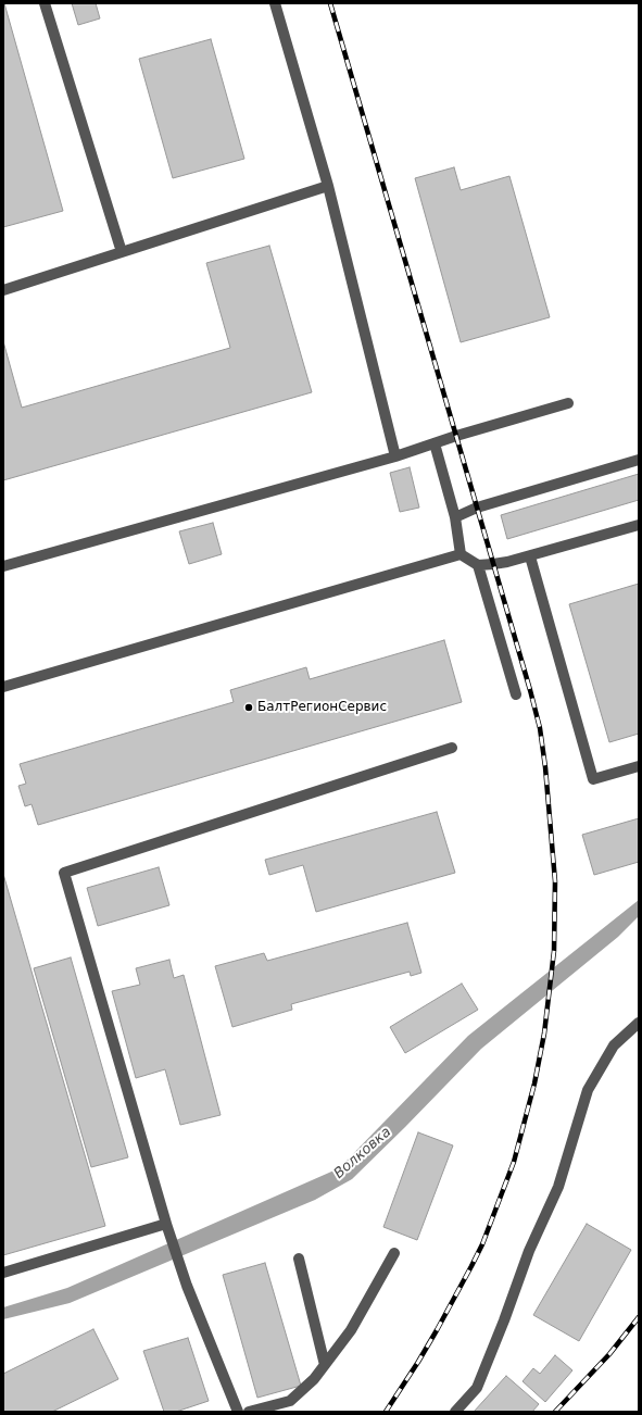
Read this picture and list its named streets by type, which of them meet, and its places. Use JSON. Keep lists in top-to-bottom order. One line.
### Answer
{"water":["Волковка"],"places":["БалтРегионСервис"]}
